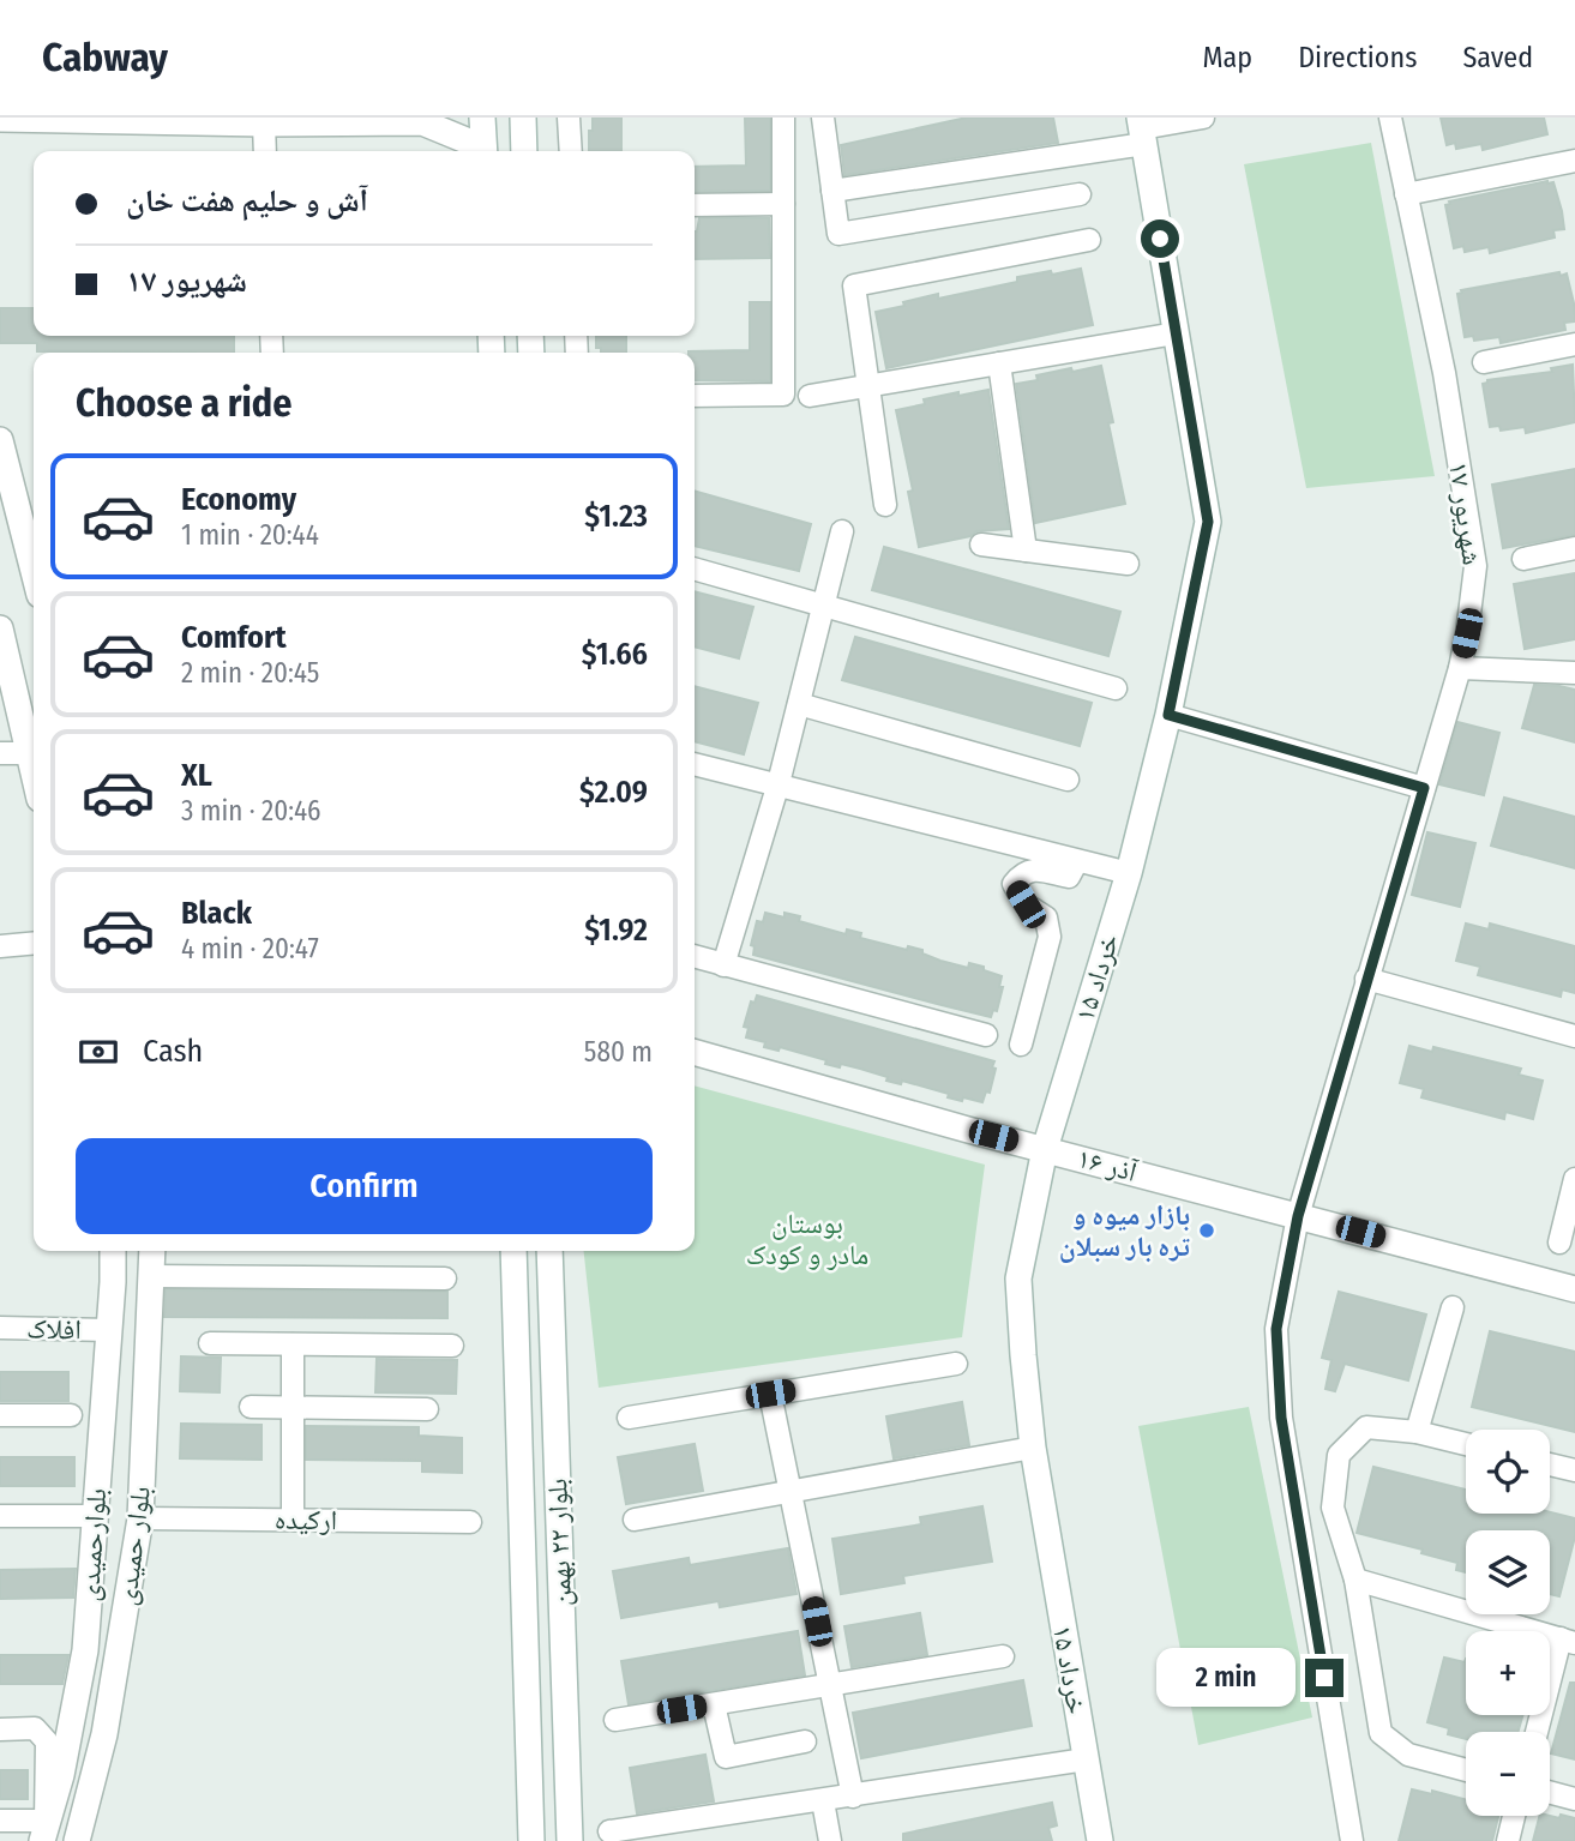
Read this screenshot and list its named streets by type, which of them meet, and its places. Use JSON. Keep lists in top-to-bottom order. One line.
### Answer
{"streets":{"main road":["۱۵ خرداد","۱۶ آذر","بلوار ۲۲ بهمن","بلوارحمیدی","بلوار حمیدی"],"street":["۱۷ شهریور","افلاک","ارکیده"]},"crossings":[["۱۷ شهریور","۱۶ آذر"],["۱۵ خرداد","۱۶ آذر"],["افلاک","بلوارحمیدی"],["ارکیده","بلوار حمیدی"]],"parks":["بوستان مادر و کودک"],"places":["بازار میوه و تره بار سبلان"],"page":{"header":"Cabway","nav":["Map","Directions","Saved"],"banner":["آش و حلیم هفت خان","۱۷ شهریور"],"heading":"Choose a ride","list":[{"name":"Economy","note":"1 min · 20:44","value":"$1.23"},{"name":"Comfort","note":"2 min · 20:45","value":"$1.66"},{"name":"XL","note":"3 min · 20:46","value":"$2.09"},{"name":"Black","note":"4 min · 20:47","value":"$1.92"}],"pay":["Cash","580 m"],"buttons":"Confirm","map_buttons":["+","−"],"bubble":"2 min"}}
